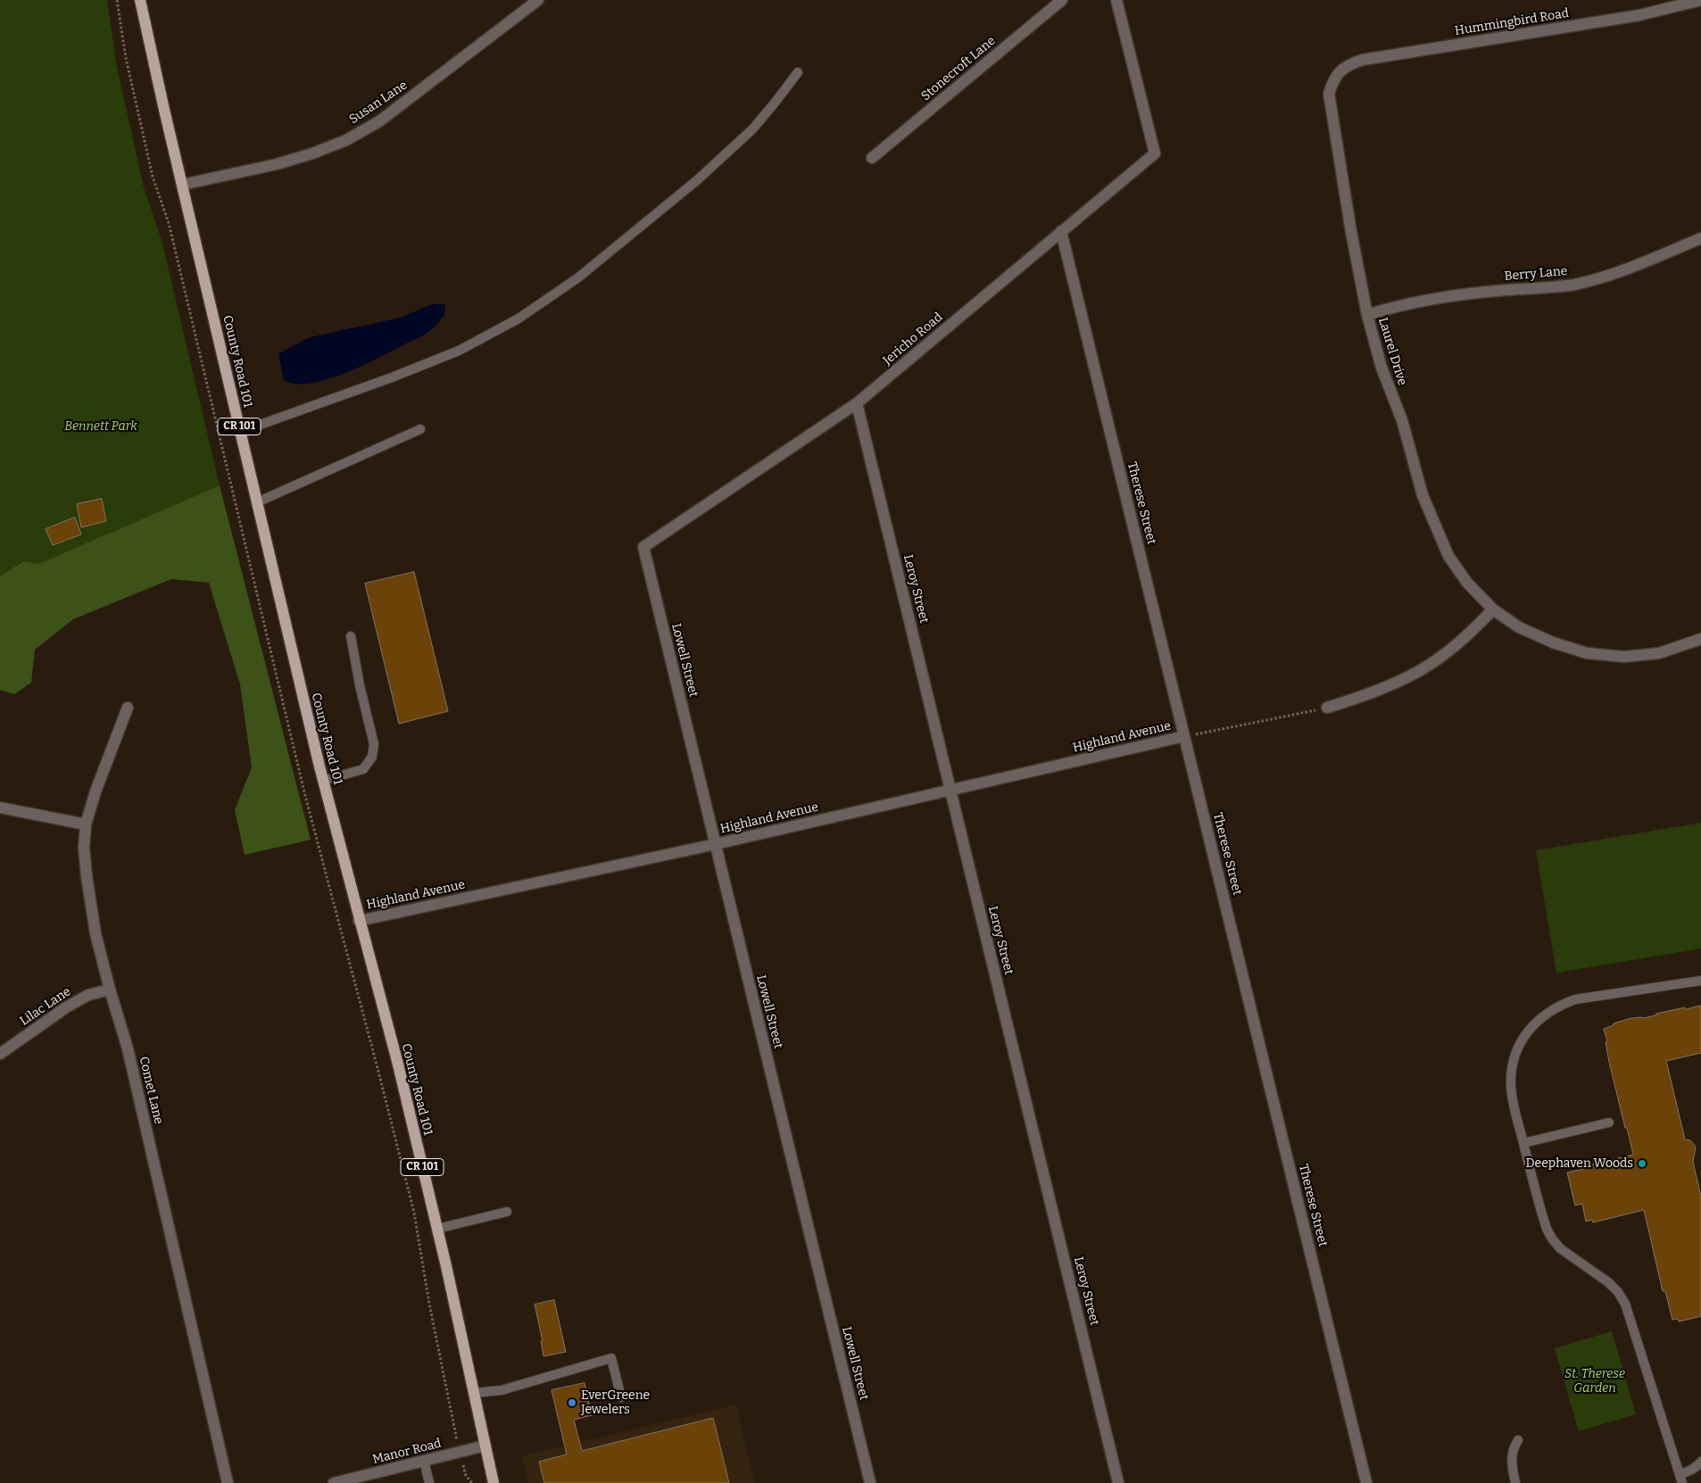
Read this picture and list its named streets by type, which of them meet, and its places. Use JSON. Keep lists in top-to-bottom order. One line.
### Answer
{"streets":{"main road":["County Road 101","CR 101"],"street":["Hummingbird Road","Stonecroft Lane","Susan Lane","Berry Lane","Jericho Road","Laurel Drive","Therese Street","Leroy Street","Lowell Street","Highland Avenue","Lilac Lane","Comet Lane","Manor Road"]},"crossings":[["Hummingbird Road","Laurel Drive"],["Susan Lane","County Road 101"],["Berry Lane","Laurel Drive"],["Jericho Road","Therese Street"],["Jericho Road","Leroy Street"],["Jericho Road","Lowell Street"],["County Road 101","Highland Avenue"],["County Road 101","Manor Road"],["Therese Street","Highland Avenue"],["Leroy Street","Highland Avenue"],["Lowell Street","Highland Avenue"],["Lilac Lane","Comet Lane"]],"parks":["Bennett Park","St. Therese Garden"],"places":["Deephaven Woods","EverGreene Jewelers"]}
